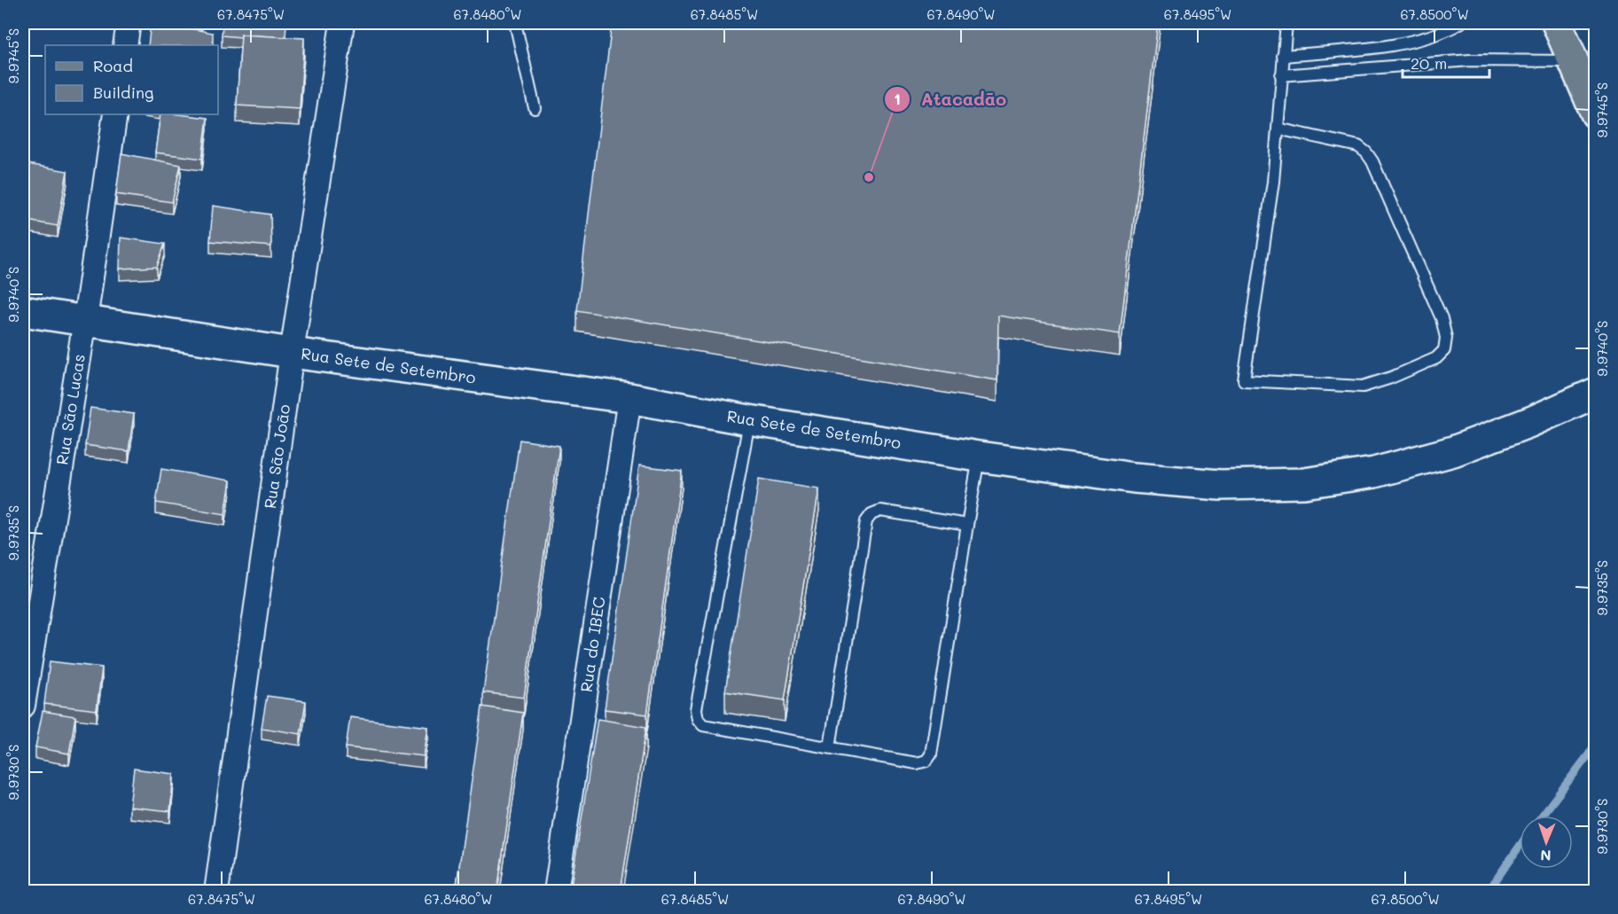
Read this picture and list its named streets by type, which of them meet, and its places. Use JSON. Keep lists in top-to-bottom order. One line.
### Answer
{"streets":{"street":["Rua Sete de Setembro","Rua São Lucas","Rua São João","Rua do IBEC"]},"crossings":[["Rua Sete de Setembro","Rua São Lucas"],["Rua Sete de Setembro","Rua São João"],["Rua Sete de Setembro","Rua do IBEC"]],"places":["Atacadão"],"legend":["Road","Building"],"scale_bar":"20 m","north":"bottom","coordinates":["67.8475°W","67.8480°W","67.8485°W","67.8490°W","67.8495°W","67.8500°W","9.9745°S","9.9740°S","9.9735°S","9.9730°S"]}
